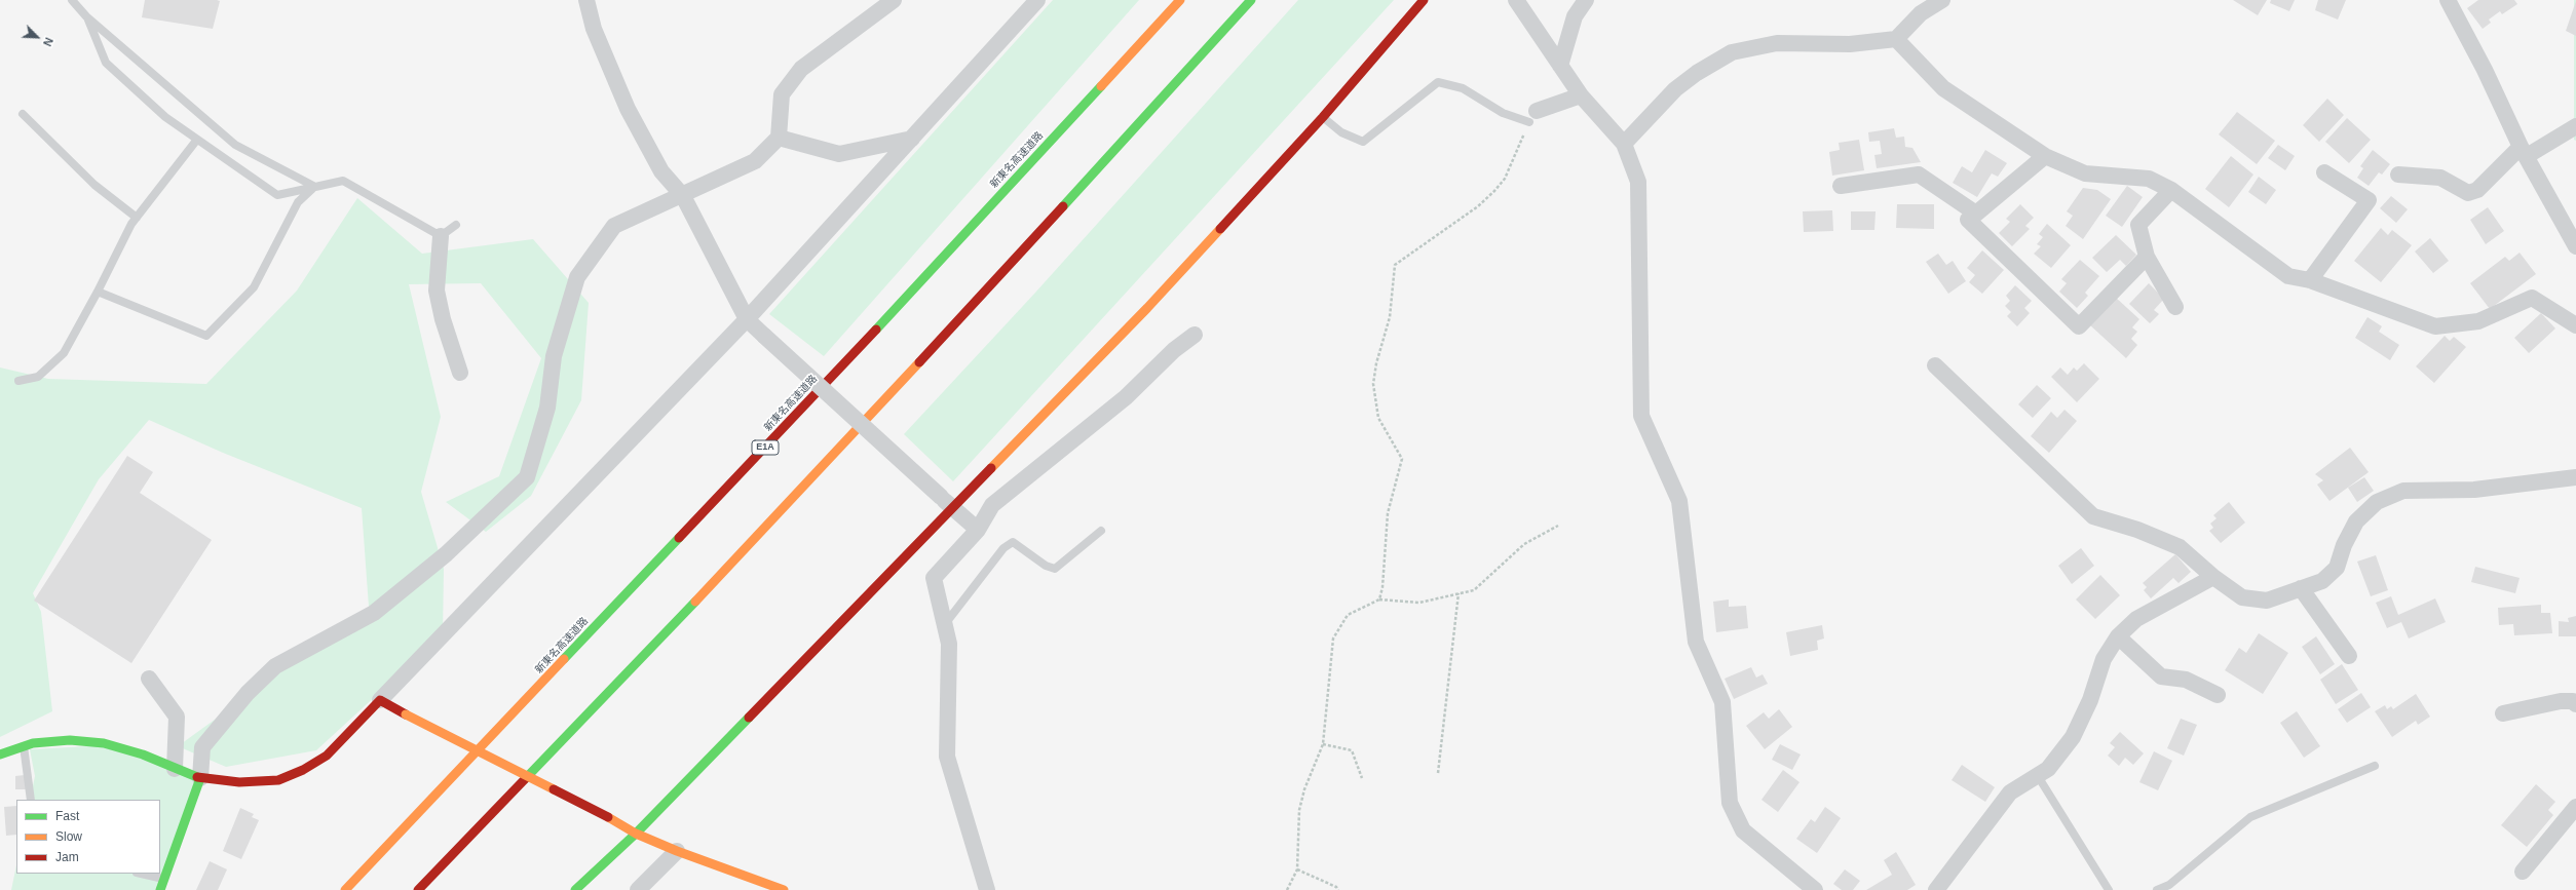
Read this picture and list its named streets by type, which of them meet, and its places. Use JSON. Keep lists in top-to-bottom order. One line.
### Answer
{"streets":{"main road":["新東名高速道路","E1A"]},"legend":["Fast","Slow","Jam"],"north":"bottom right"}
